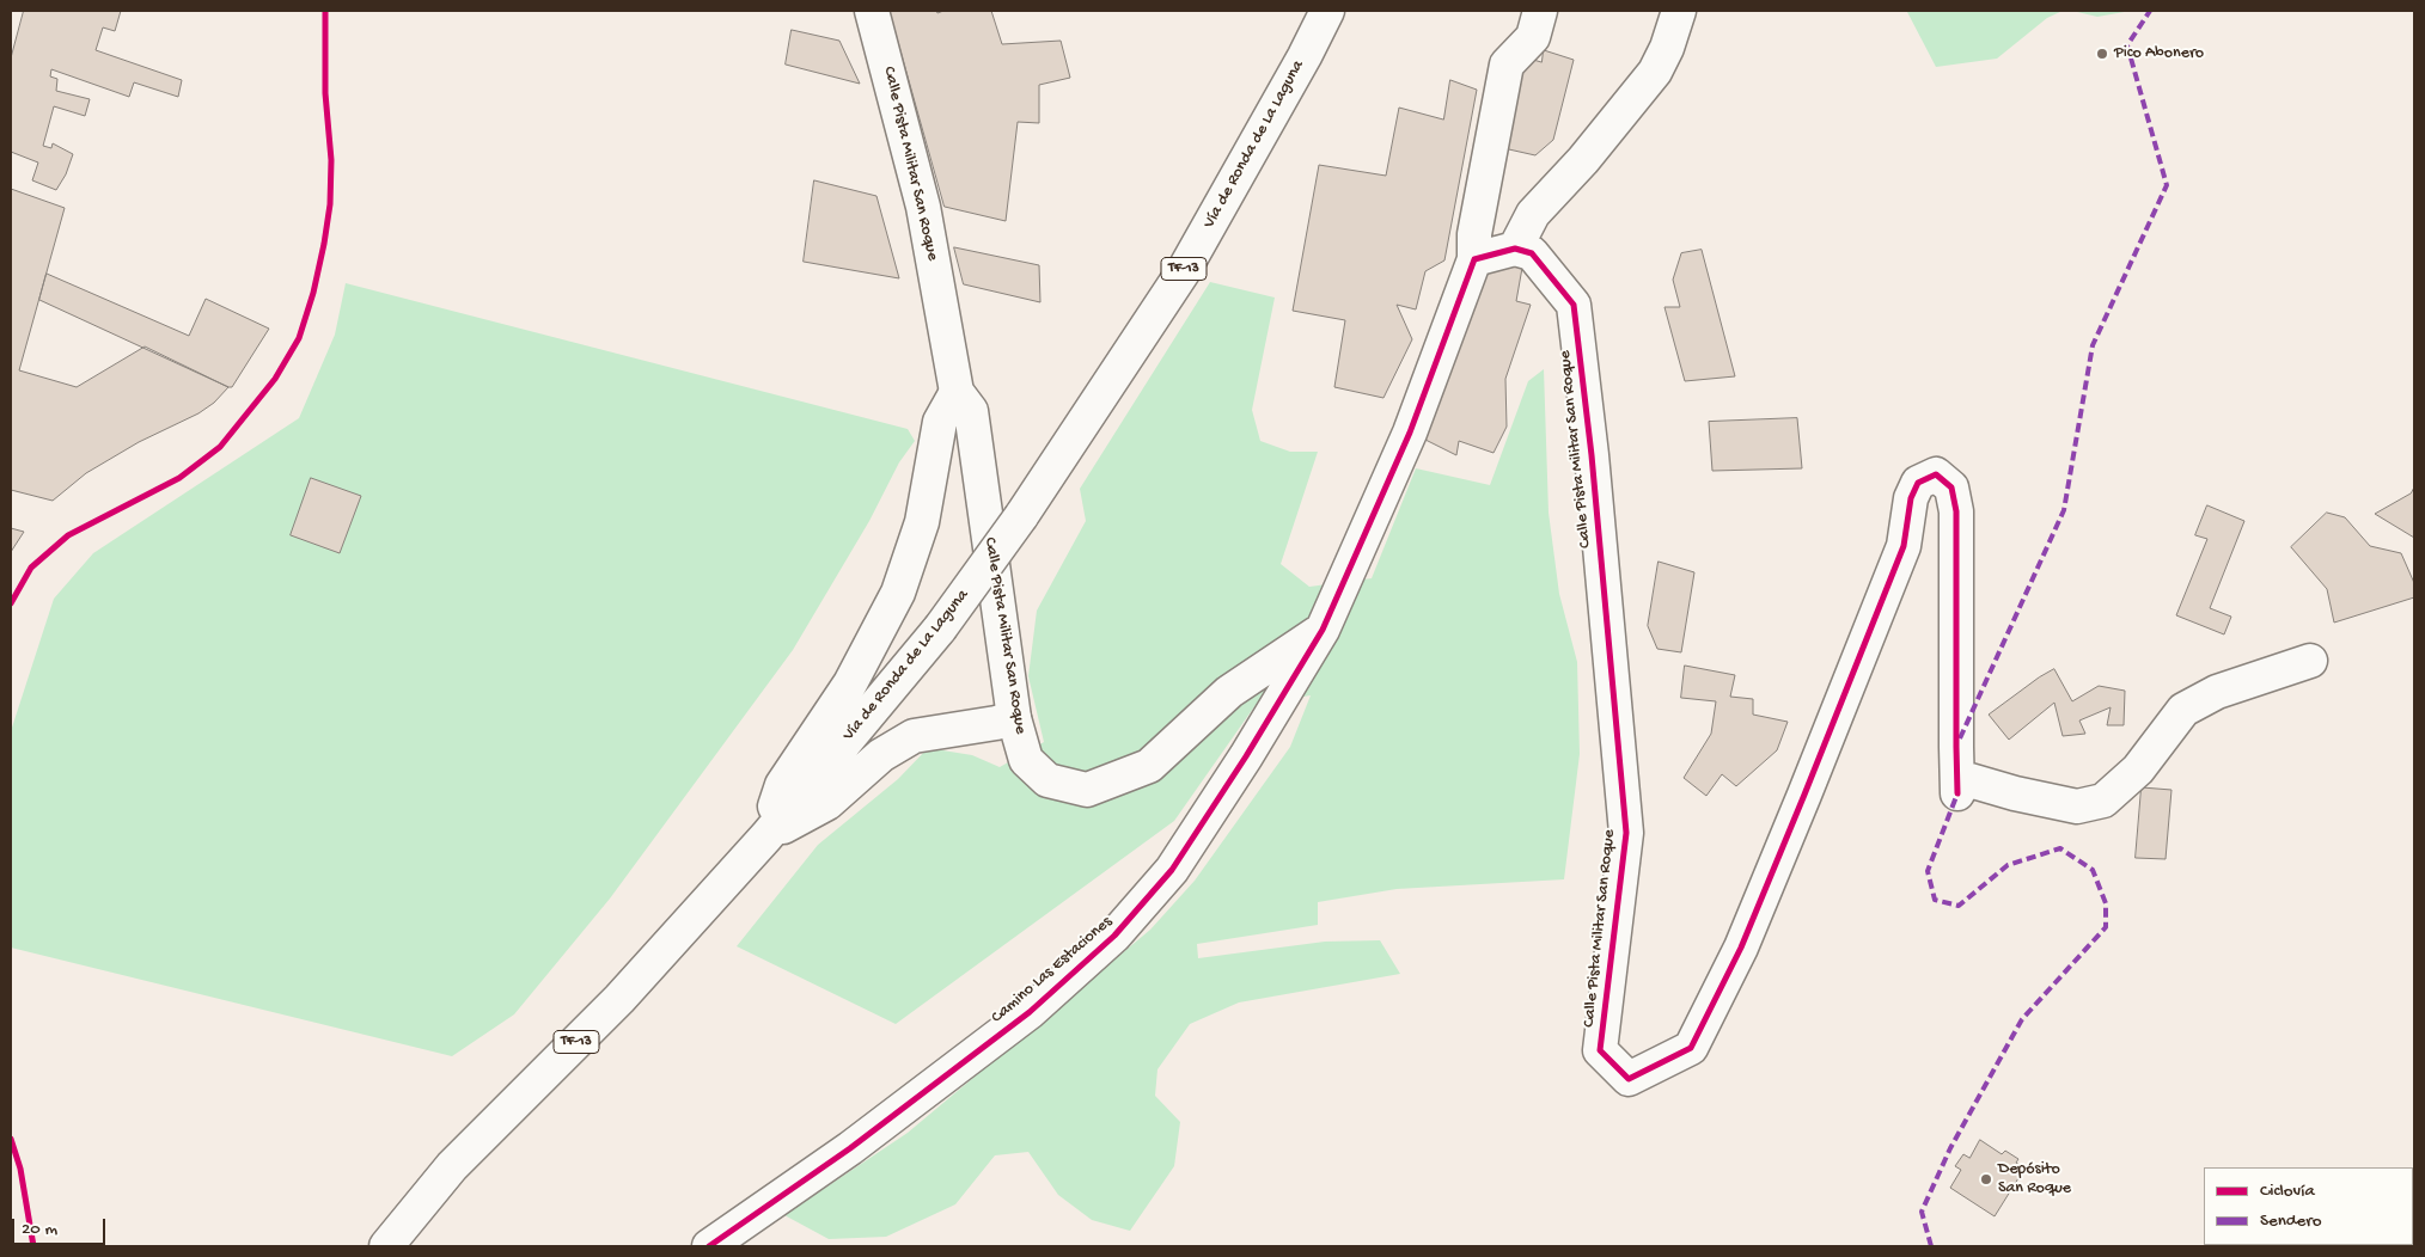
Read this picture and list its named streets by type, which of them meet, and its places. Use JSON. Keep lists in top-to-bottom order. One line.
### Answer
{"streets":{"street":["Vía de Ronda de La Laguna","Calle Pista Militar San Roque","TF-13","Camino Las Estaciones"]},"crossings":[["Calle Pista Militar San Roque","Camino Las Estaciones"]],"places":["Pico Abonero","Depósito San Roque"],"legend":["Ciclovía","Sendero"],"scale_bar":"20 m"}
